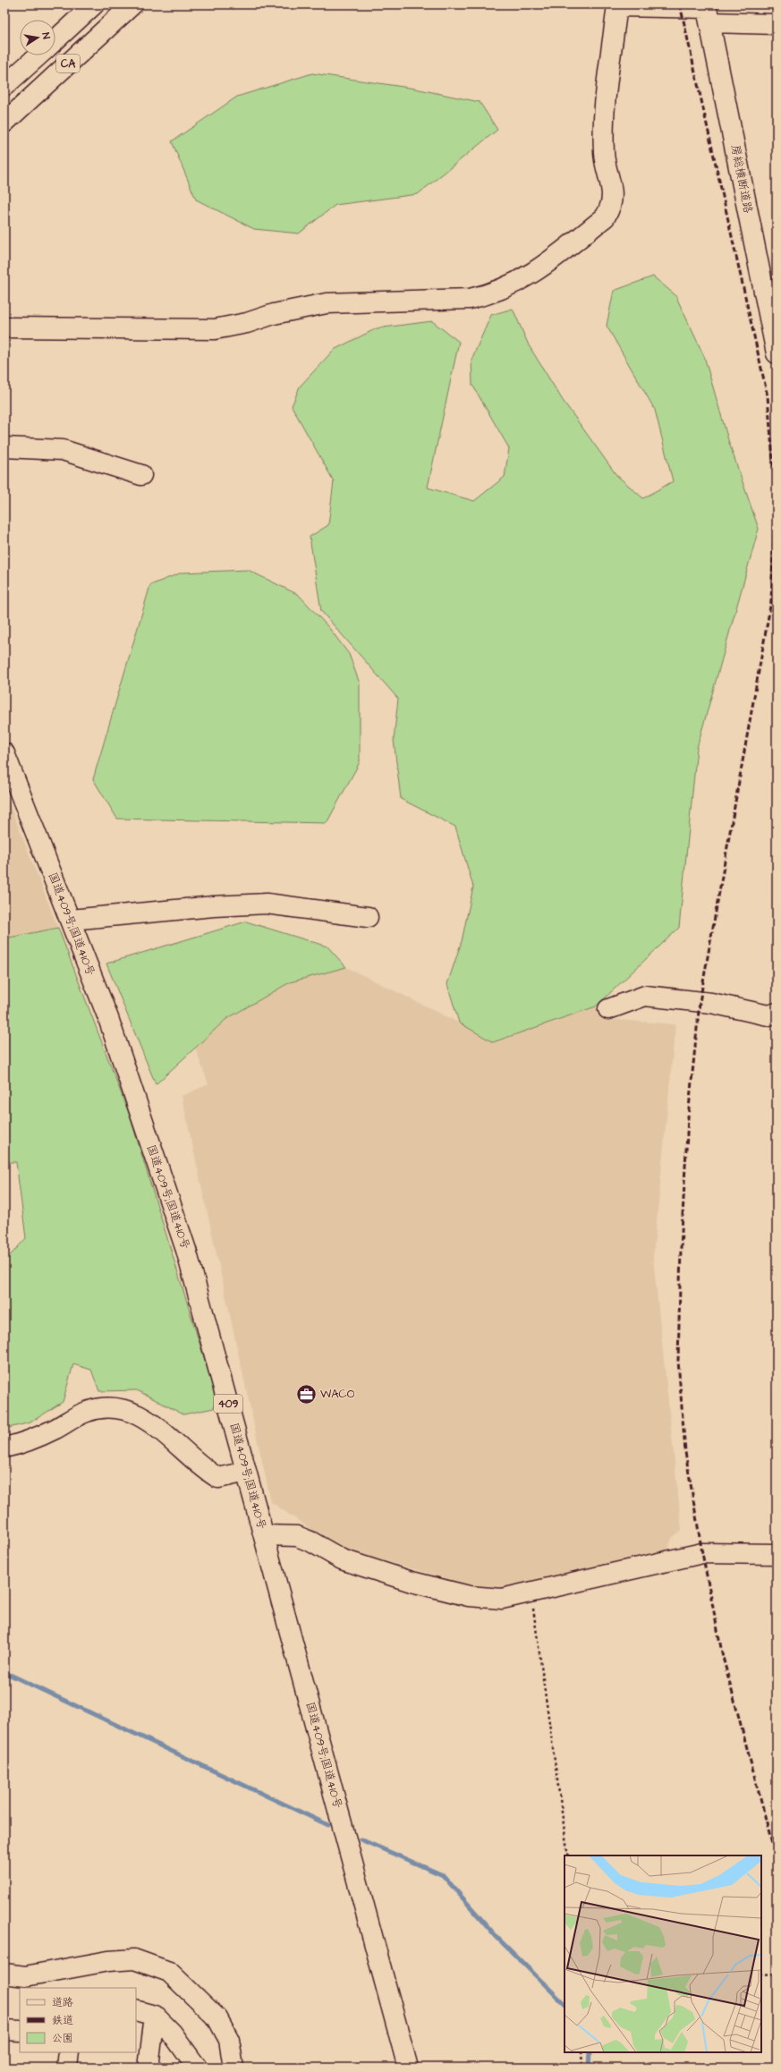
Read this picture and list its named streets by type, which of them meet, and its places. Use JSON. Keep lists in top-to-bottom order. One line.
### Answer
{"streets":{"main road":["CA","房総横断道路","国道409号;国道410号","409"]},"places":{"office":["WACO"]},"legend":["道路","鉄道","公園"],"north":"right"}
